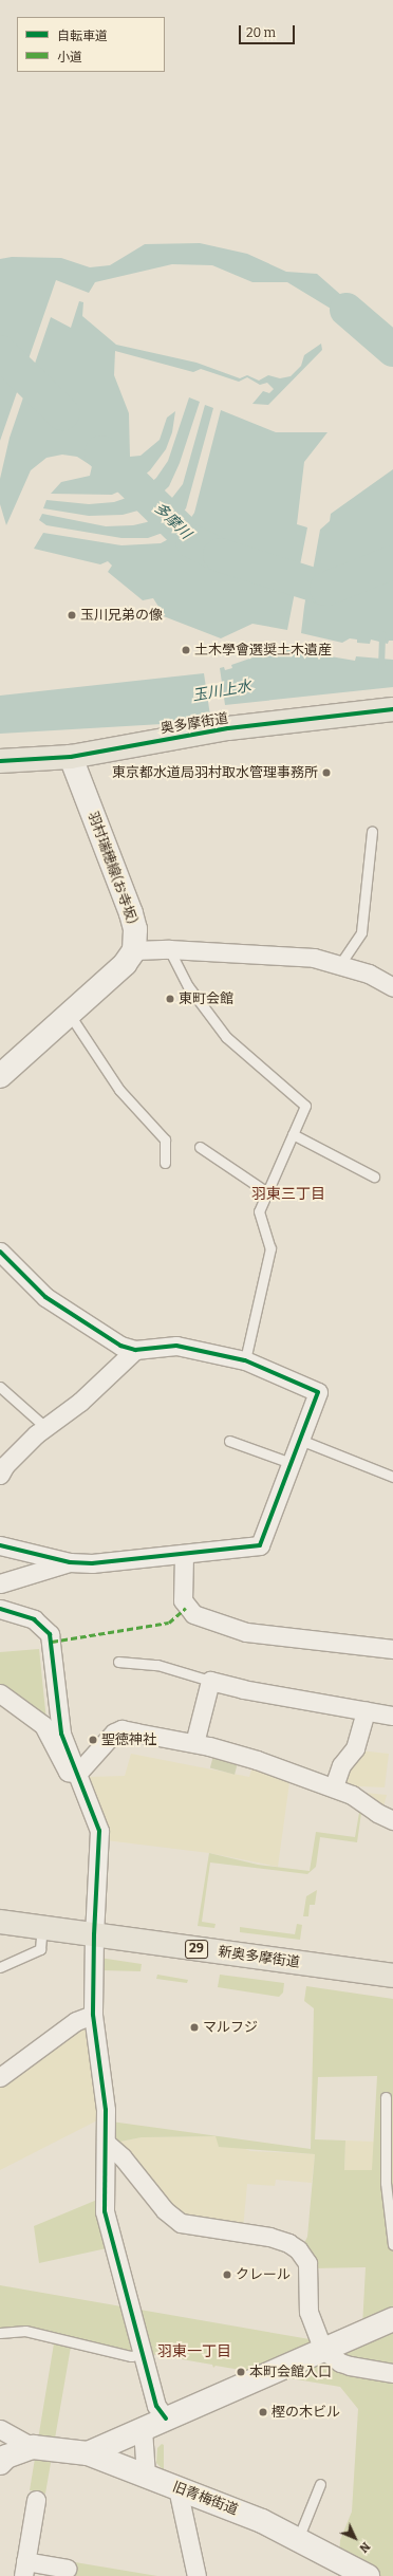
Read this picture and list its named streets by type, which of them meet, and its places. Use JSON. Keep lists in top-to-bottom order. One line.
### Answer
{"streets":{"main road":["奥多摩街道","29","新奥多摩街道"],"street":["羽村瑞穂線(お寺坂)","旧青梅街道"]},"crossings":[["奥多摩街道","羽村瑞穂線(お寺坂)"]],"districts":["羽東三丁目","羽東一丁目"],"water":["多摩川","玉川上水"],"places":["玉川兄弟の像","土木學會選奨土木遺産","東京都水道局羽村取水管理事務所","東町会館","聖徳神社","マルフジ","クレール","本町会館入口","樫の木ビル"],"legend":["自転車道","小道"],"scale_bar":"20 m","north":"bottom right"}
